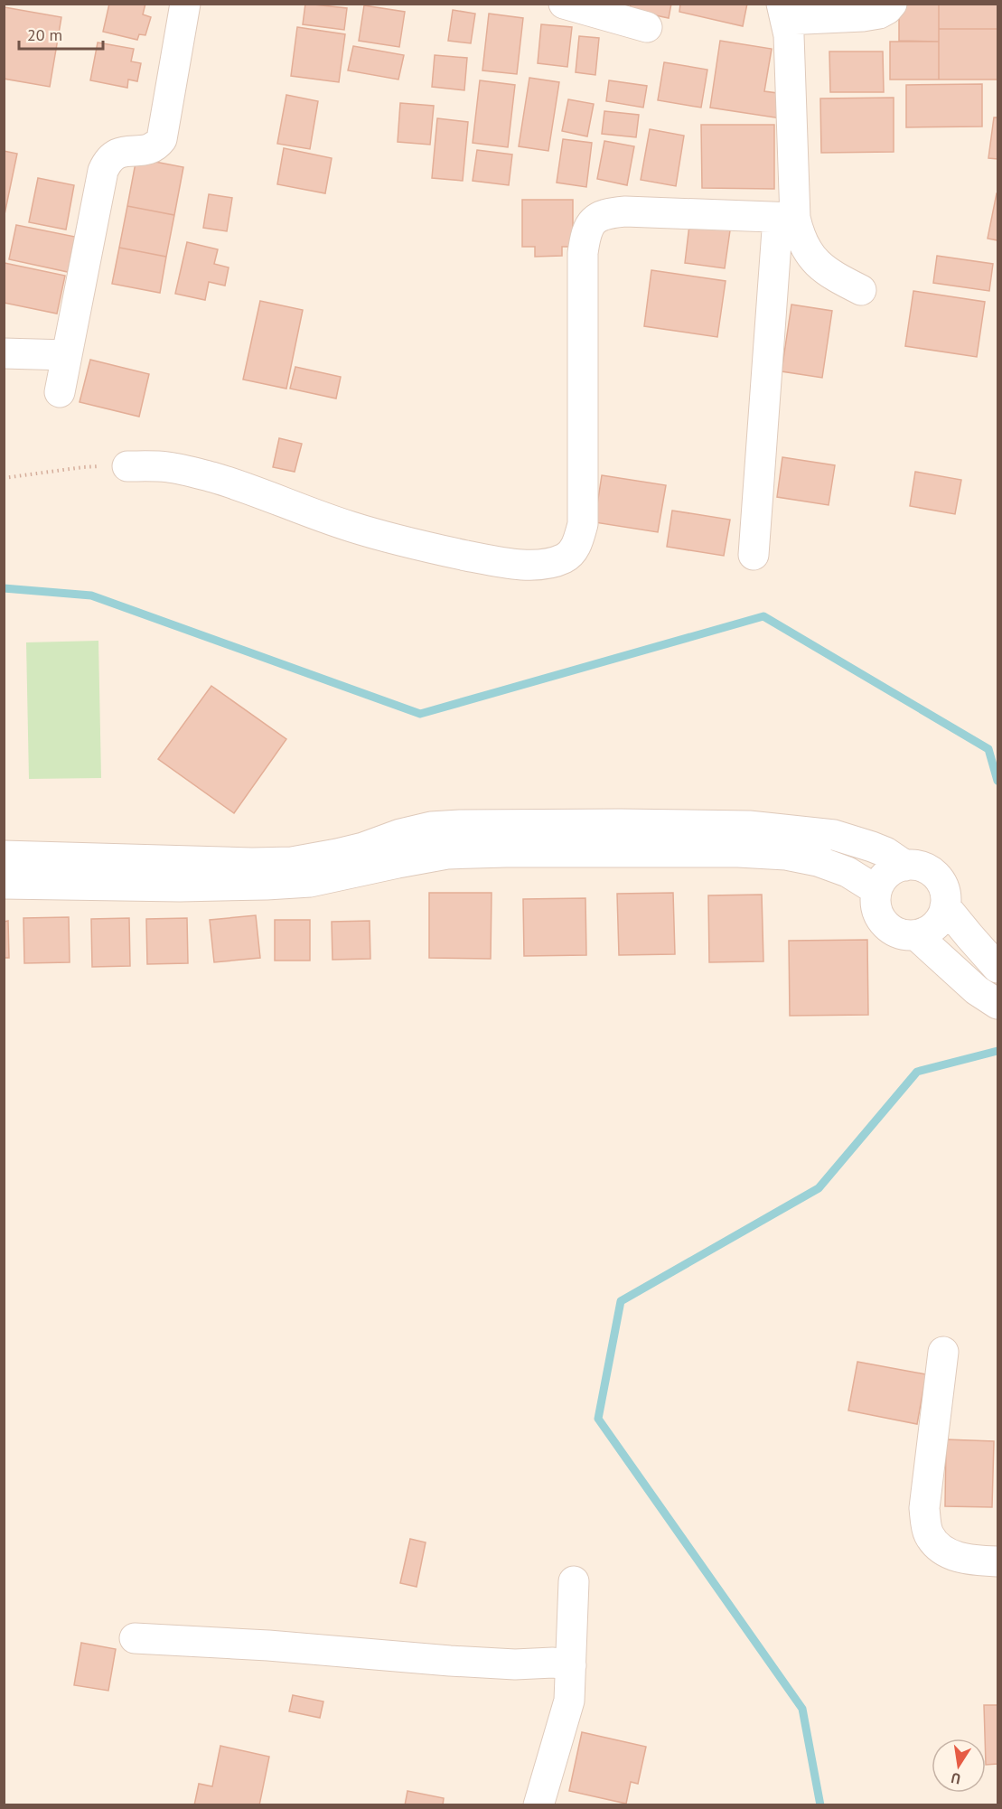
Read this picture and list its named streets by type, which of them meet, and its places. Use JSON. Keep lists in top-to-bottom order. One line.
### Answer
{"scale_bar":"20 m","north":"bottom"}
